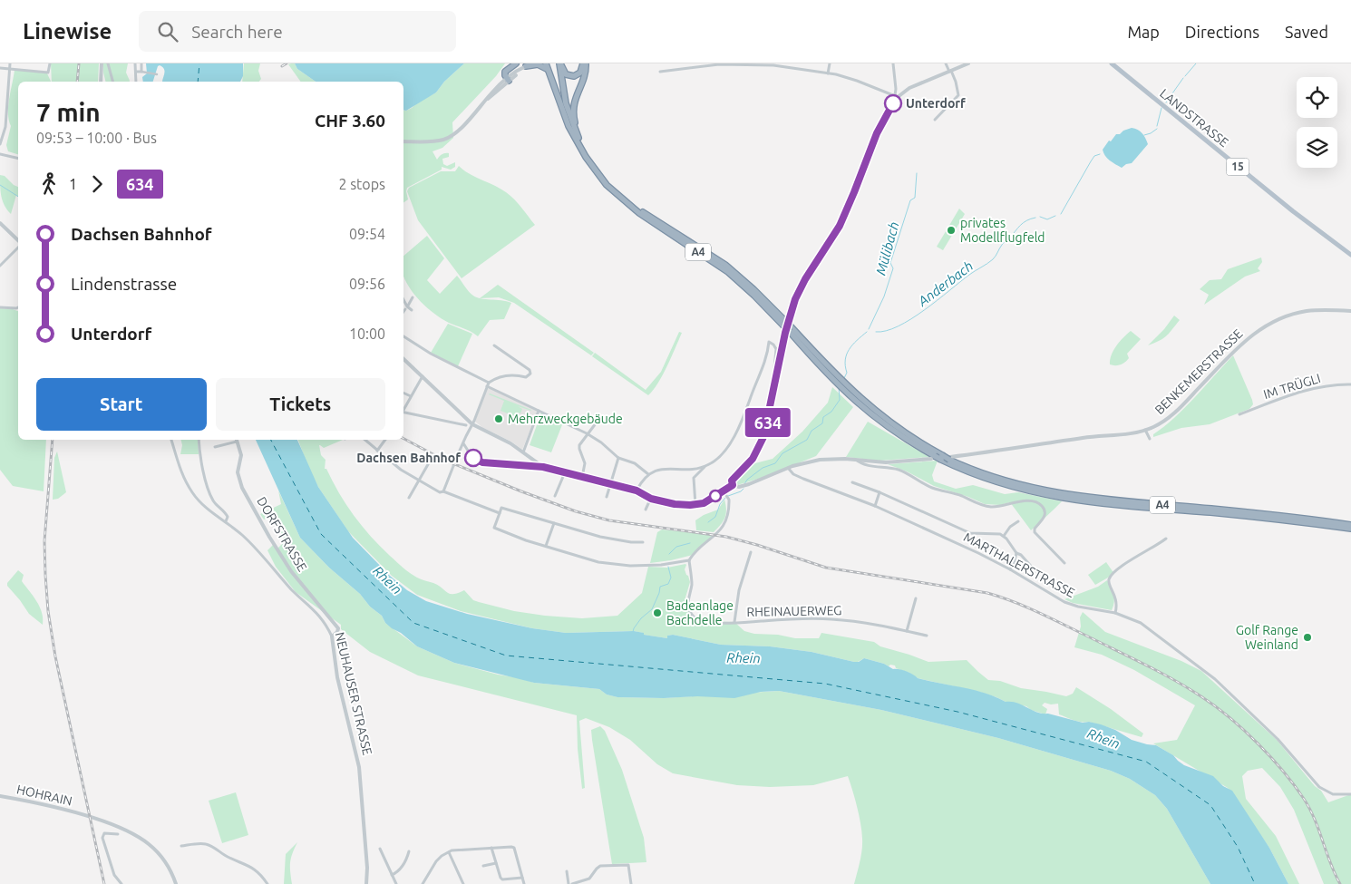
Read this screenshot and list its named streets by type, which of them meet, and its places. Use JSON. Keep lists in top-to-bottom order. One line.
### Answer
{"streets":{"highway":["A4"],"main road":["LANDSTRASSE","15"],"street":["BENKEMERSTRASSE","IM TRÜGLI","DORFSTRASSE","MARTHALERSTRASSE","RHEINAUERWEG","NEUHAUSER STRASSE","HOHRAIN"]},"crossings":[["A4","BENKEMERSTRASSE"],["DORFSTRASSE","NEUHAUSER STRASSE"]],"water":["Mülibach","Anderbach","Rhein"],"places":["Unterdorf","privates Modellflugfeld","Mehrzweckgebäude","Dachsen Bahnhof","Badeanlage Bachdelle","Golf Range Weinland"],"lines":["bus line 634"],"page":{"header":"Linewise","search":"Search here","nav":["Map","Directions","Saved"],"on_map":"634","heading":["7 min","09:53 – 10:00 · Bus","CHF 3.60"],"legs":["1","634","2 stops"],"list":[{"name":"Dachsen Bahnhof","value":"09:54"},{"name":"Lindenstrasse","value":"09:56"},{"name":"Unterdorf","value":"10:00"}],"buttons":["Start","Tickets"]}}
